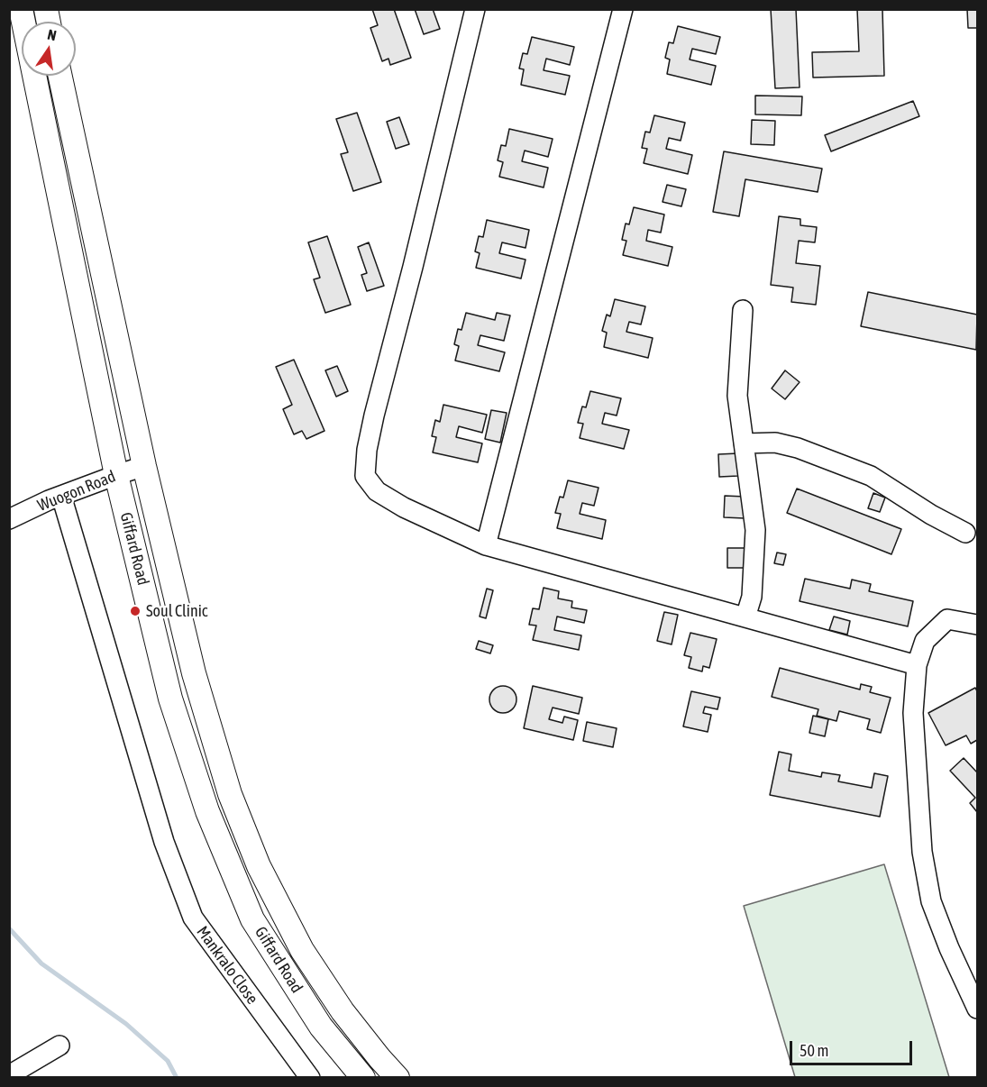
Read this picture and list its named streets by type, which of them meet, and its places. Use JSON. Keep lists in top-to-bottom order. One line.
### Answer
{"streets":{"main road":["Giffard Road"],"street":["Wuogon Road","Mankralo Close"]},"crossings":[["Wuogon Road","Giffard Road"],["Wuogon Road","Mankralo Close"]],"places":["Soul Clinic"],"scale_bar":"50 m","north":"top"}
